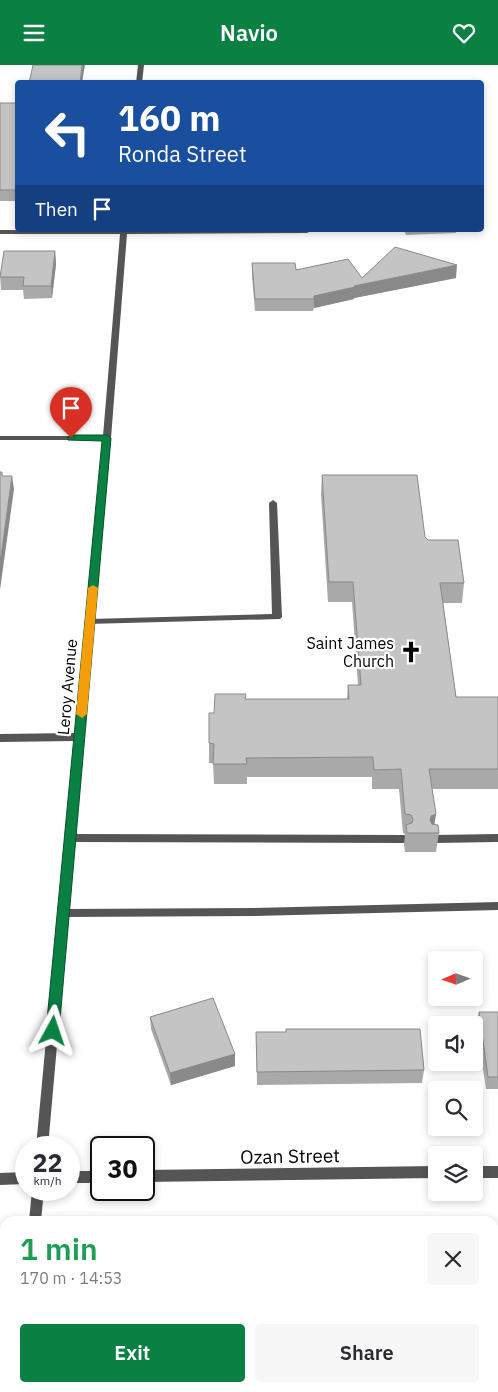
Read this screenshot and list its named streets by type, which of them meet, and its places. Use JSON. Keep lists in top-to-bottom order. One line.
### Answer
{"streets":{"street":["Leroy Avenue","Ozan Street"]},"places":{"church":["Saint James Church"]},"north":"left","page":{"header":"Navio","turn":["160 m","Ronda Street"],"then":"Then","speed":"22 km/h","limit":"30","heading":["1 min","170 m · 14:53"],"buttons":["Exit","Share"]}}
